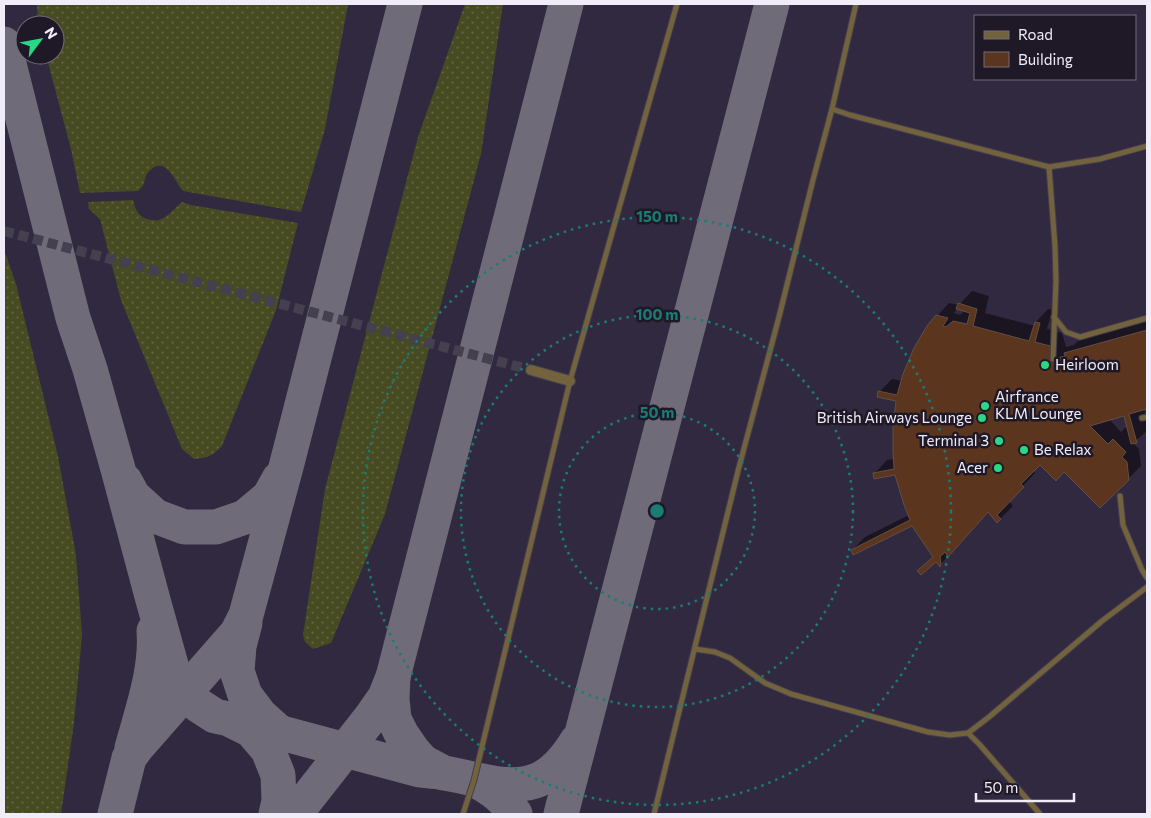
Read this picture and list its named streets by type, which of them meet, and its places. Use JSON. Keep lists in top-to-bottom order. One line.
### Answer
{"places":["Heirloom","Airfrance KLM Lounge","British Airways Lounge","Terminal 3","Be Relax","Acer"],"legend":["Road","Building"],"scale_bar":"50 m","north":"top right","rings":["150 m","100 m","50 m"]}
